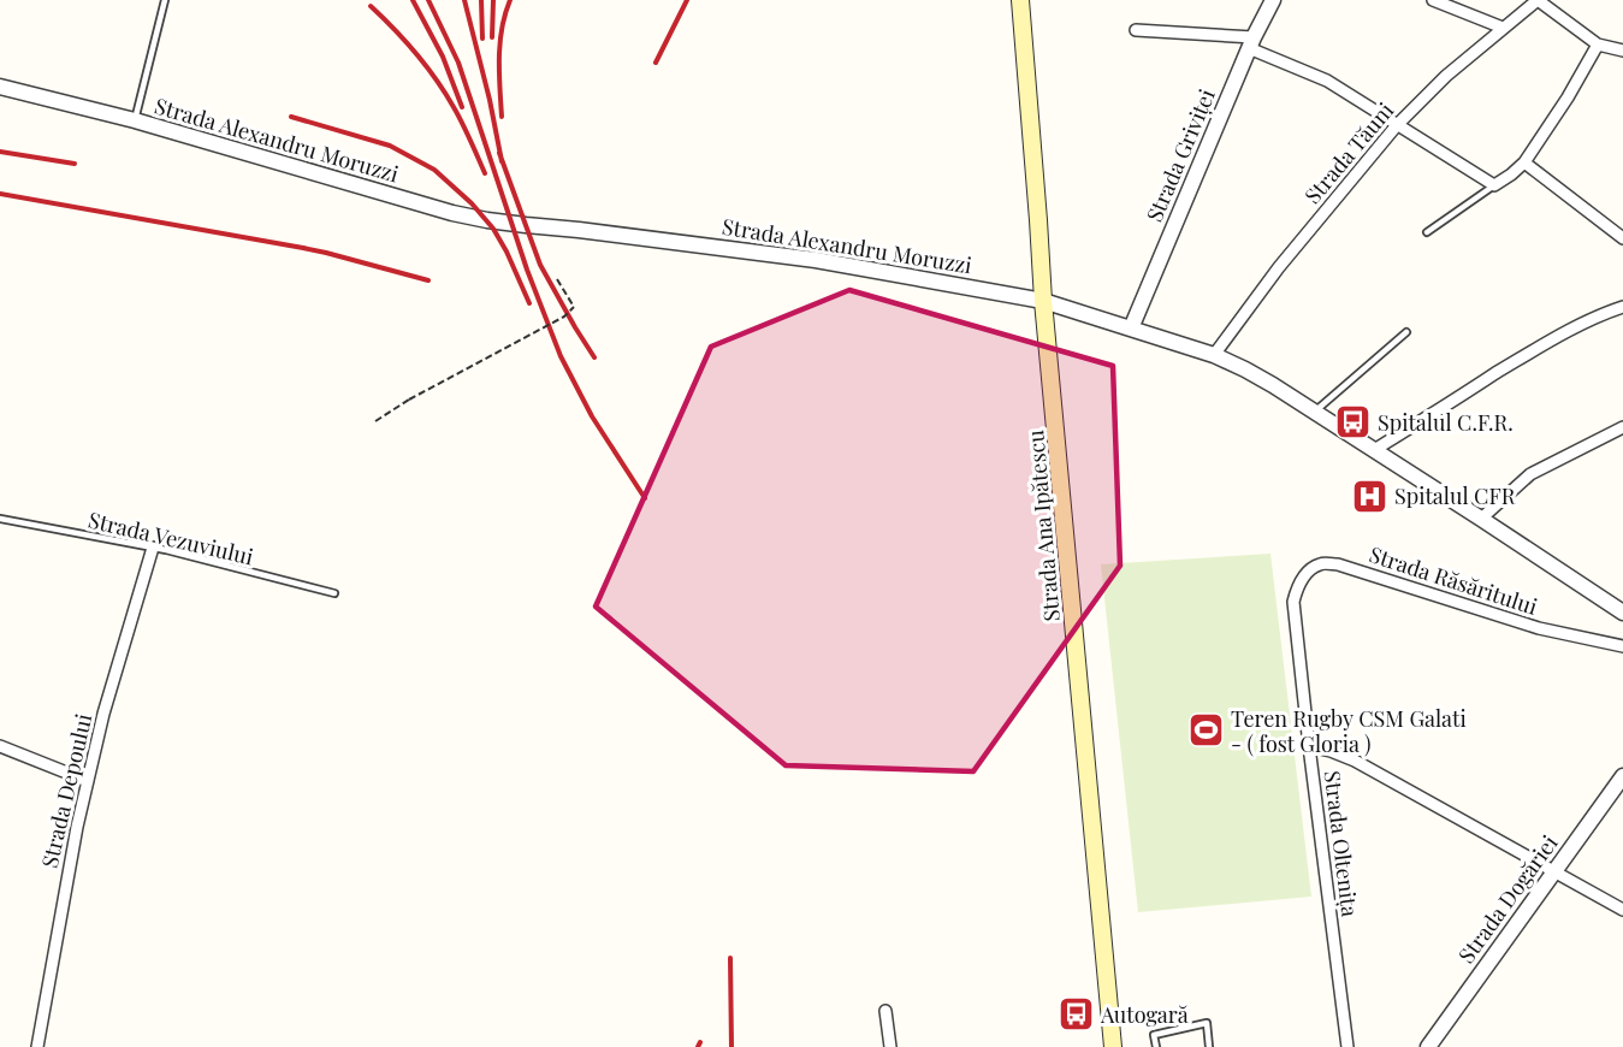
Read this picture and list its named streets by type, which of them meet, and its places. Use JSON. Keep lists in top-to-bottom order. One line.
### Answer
{"streets":{"main road":["Strada Ana Ipătescu"],"street":["Strada Alexandru Moruzzi","Strada Tăuni","Strada Griviței","Strada Răsăritului","Strada Depoului","Strada Oltenița","Strada Dogăriei"],"lane":["Strada Vezuviului"]},"crossings":[["Strada Alexandru Moruzzi","Strada Tăuni"],["Strada Alexandru Moruzzi","Strada Griviței"],["Strada Alexandru Moruzzi","Strada Ana Ipătescu"],["Strada Vezuviului","Strada Depoului"],["Strada Răsăritului","Strada Oltenița"]],"places":{"bus stop":["Spitalul C.F.R.","Autogară"],"hospital":["Spitalul CFR"],"sports":["Teren Rugby CSM Galati - ( fost Gloria )"]}}
